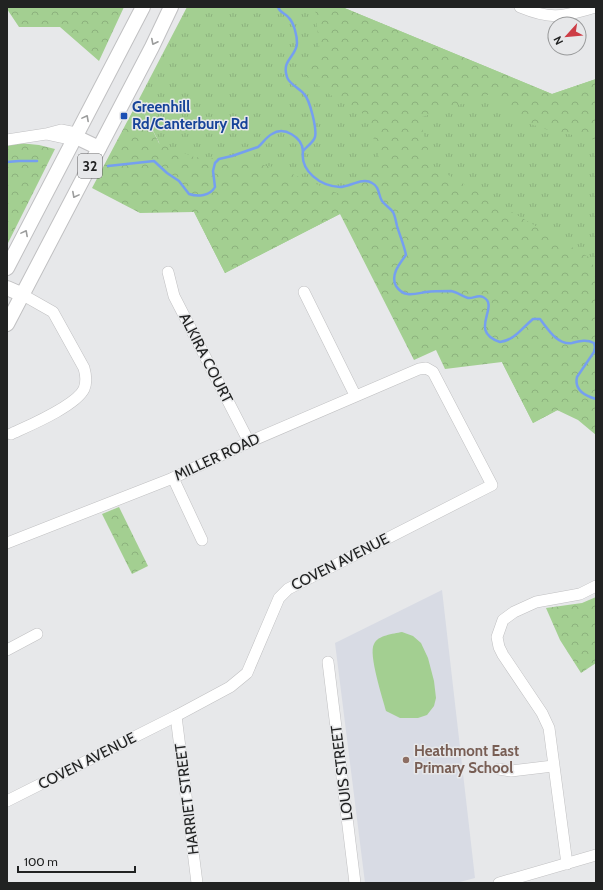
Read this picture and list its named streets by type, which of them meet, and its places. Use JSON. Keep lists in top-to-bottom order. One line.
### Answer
{"streets":{"main road":["32"],"street":["ALKIRA COURT","MILLER ROAD","COVEN AVENUE","LOUIS STREET","HARRIET STREET"]},"crossings":[["ALKIRA COURT","MILLER ROAD"],["MILLER ROAD","COVEN AVENUE"],["COVEN AVENUE","HARRIET STREET"]],"places":{"transit":["Greenhill Rd/Canterbury Rd"],"other":["Heathmont East Primary School"]},"scale_bar":"100 m","north":"bottom left"}
